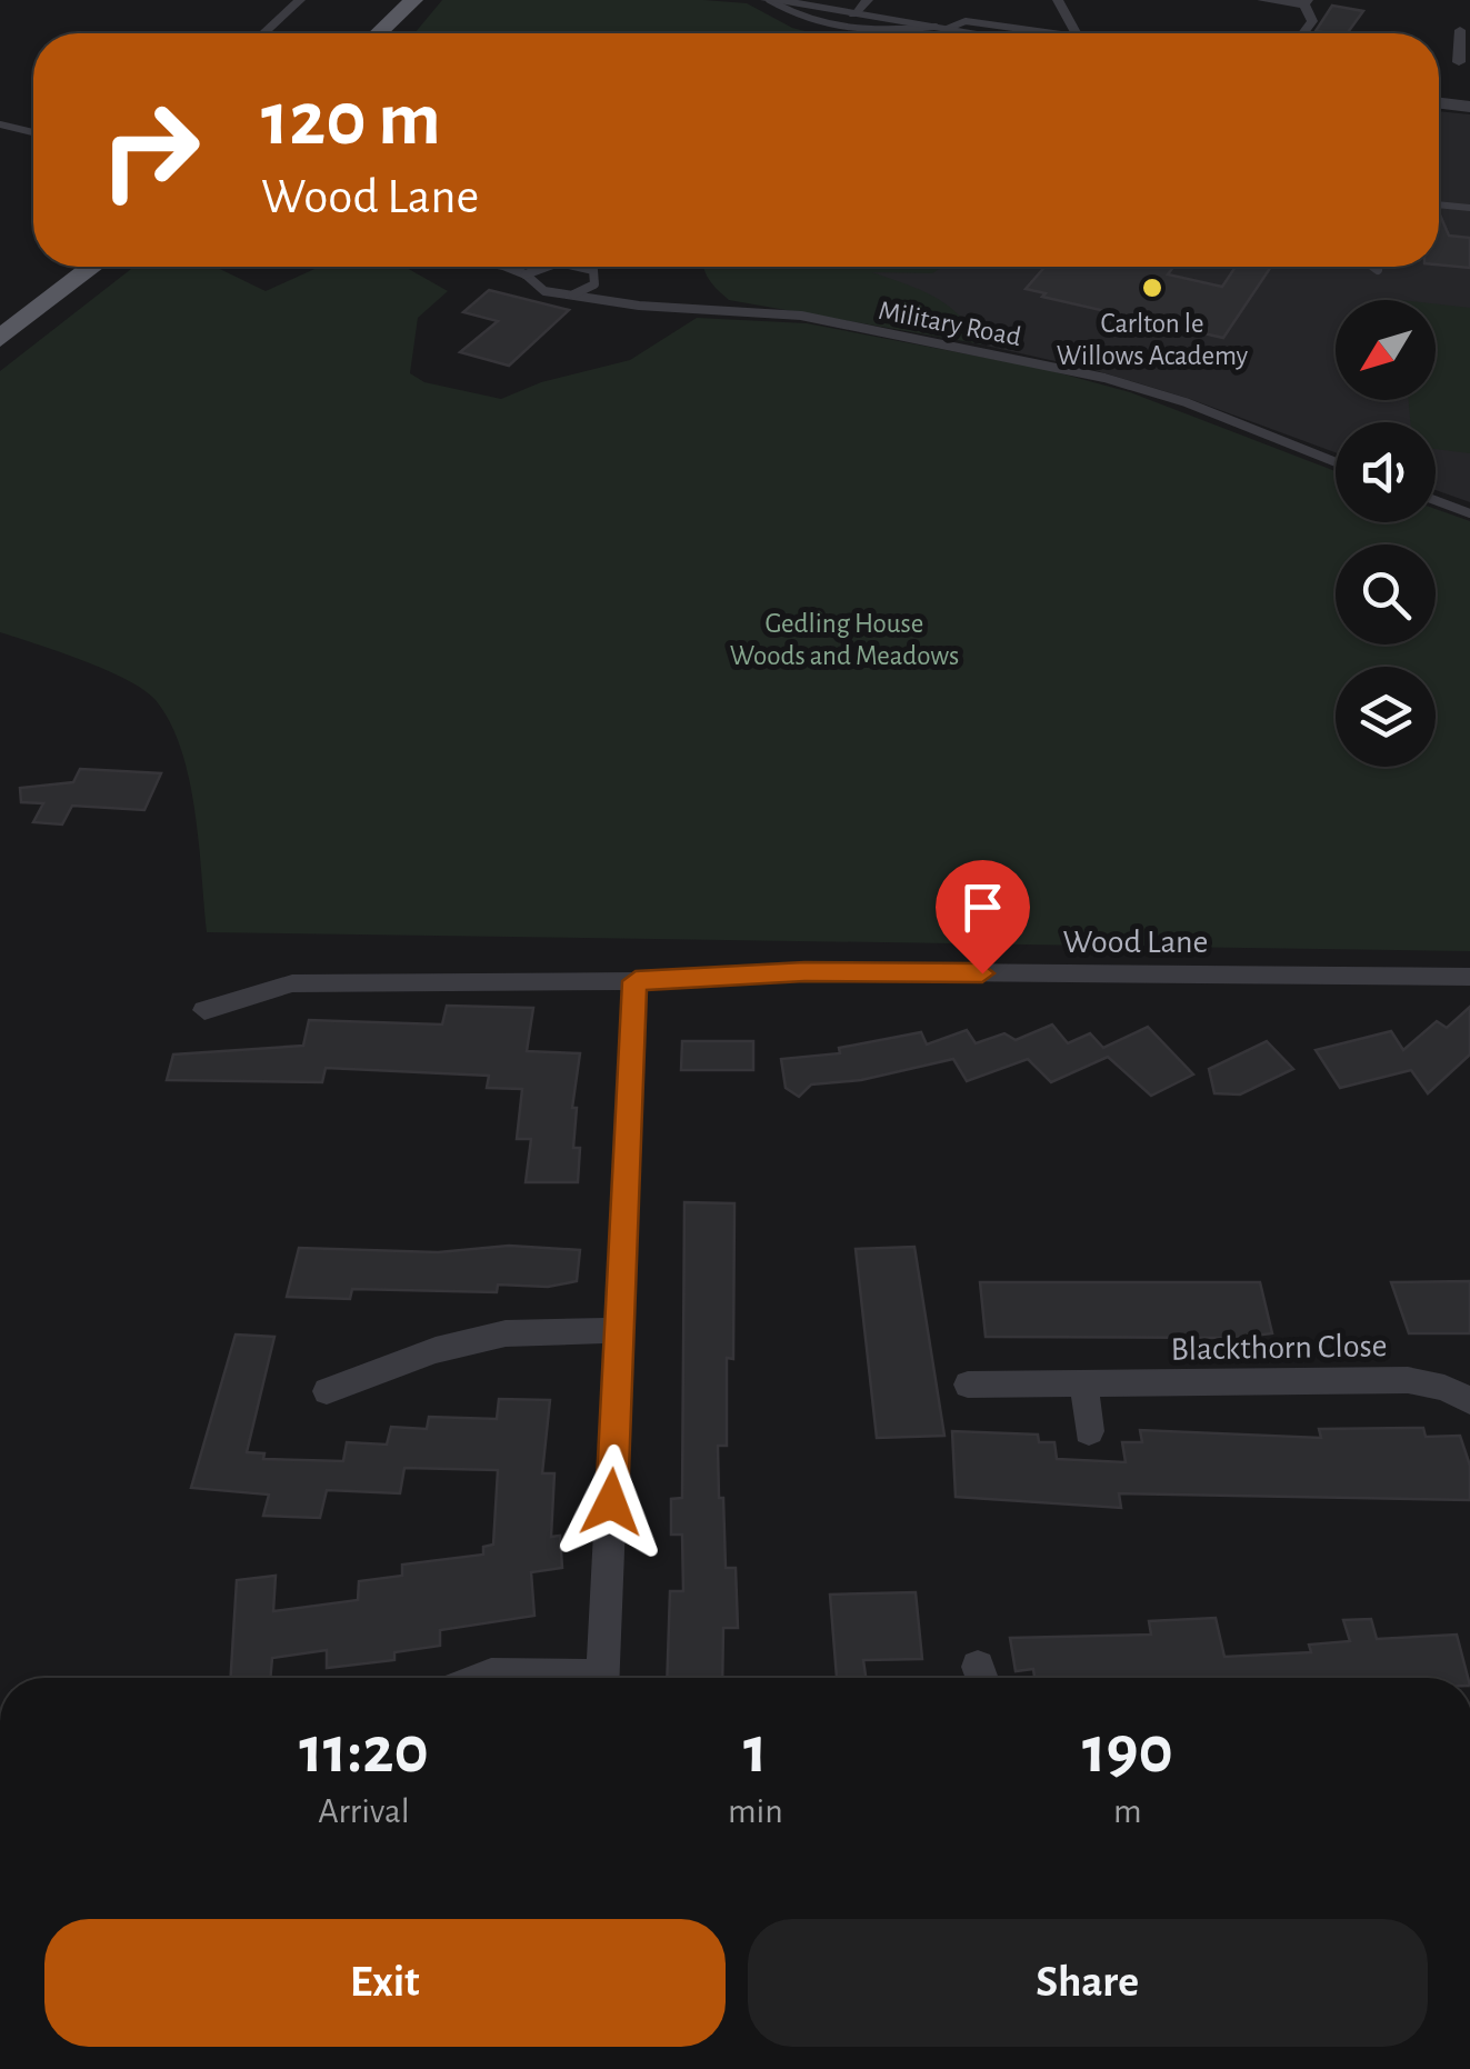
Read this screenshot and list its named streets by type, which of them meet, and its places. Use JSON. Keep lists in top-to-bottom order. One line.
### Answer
{"streets":{"street":["Wood Lane","Blackthorn Close"],"lane":["Military Road"]},"parks":["Gedling House Woods and Meadows"],"places":["Carlton le Willows Academy"],"north":"bottom left","page":{"turn":["120 m","Wood Lane"],"eta":["11:20","Arrival","1","min","190","m"],"buttons":["Exit","Share"]}}
